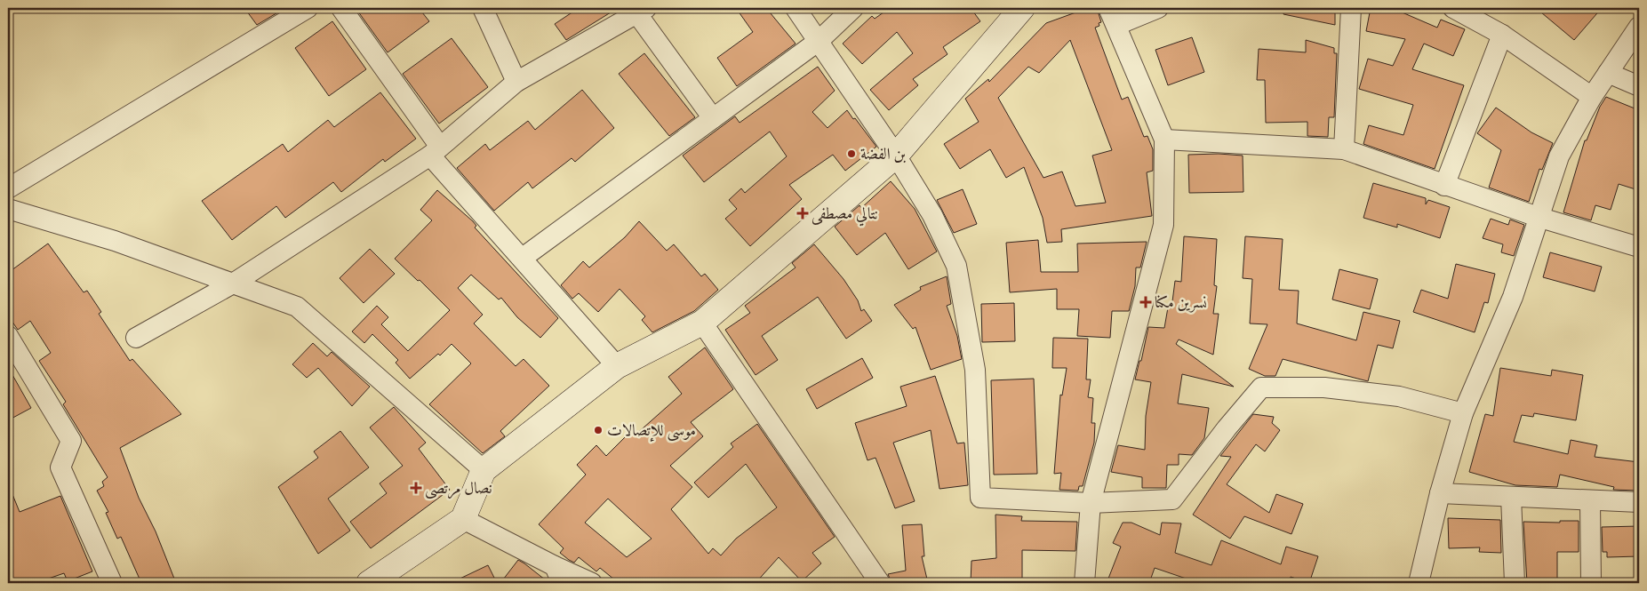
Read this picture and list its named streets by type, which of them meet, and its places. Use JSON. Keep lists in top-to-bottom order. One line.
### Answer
{"places":{"other":["بن الفضة","موسى للإتصالات"],"health":["نتالي مصطفى","نسرين مكنا","نصال مرتصى"]}}
